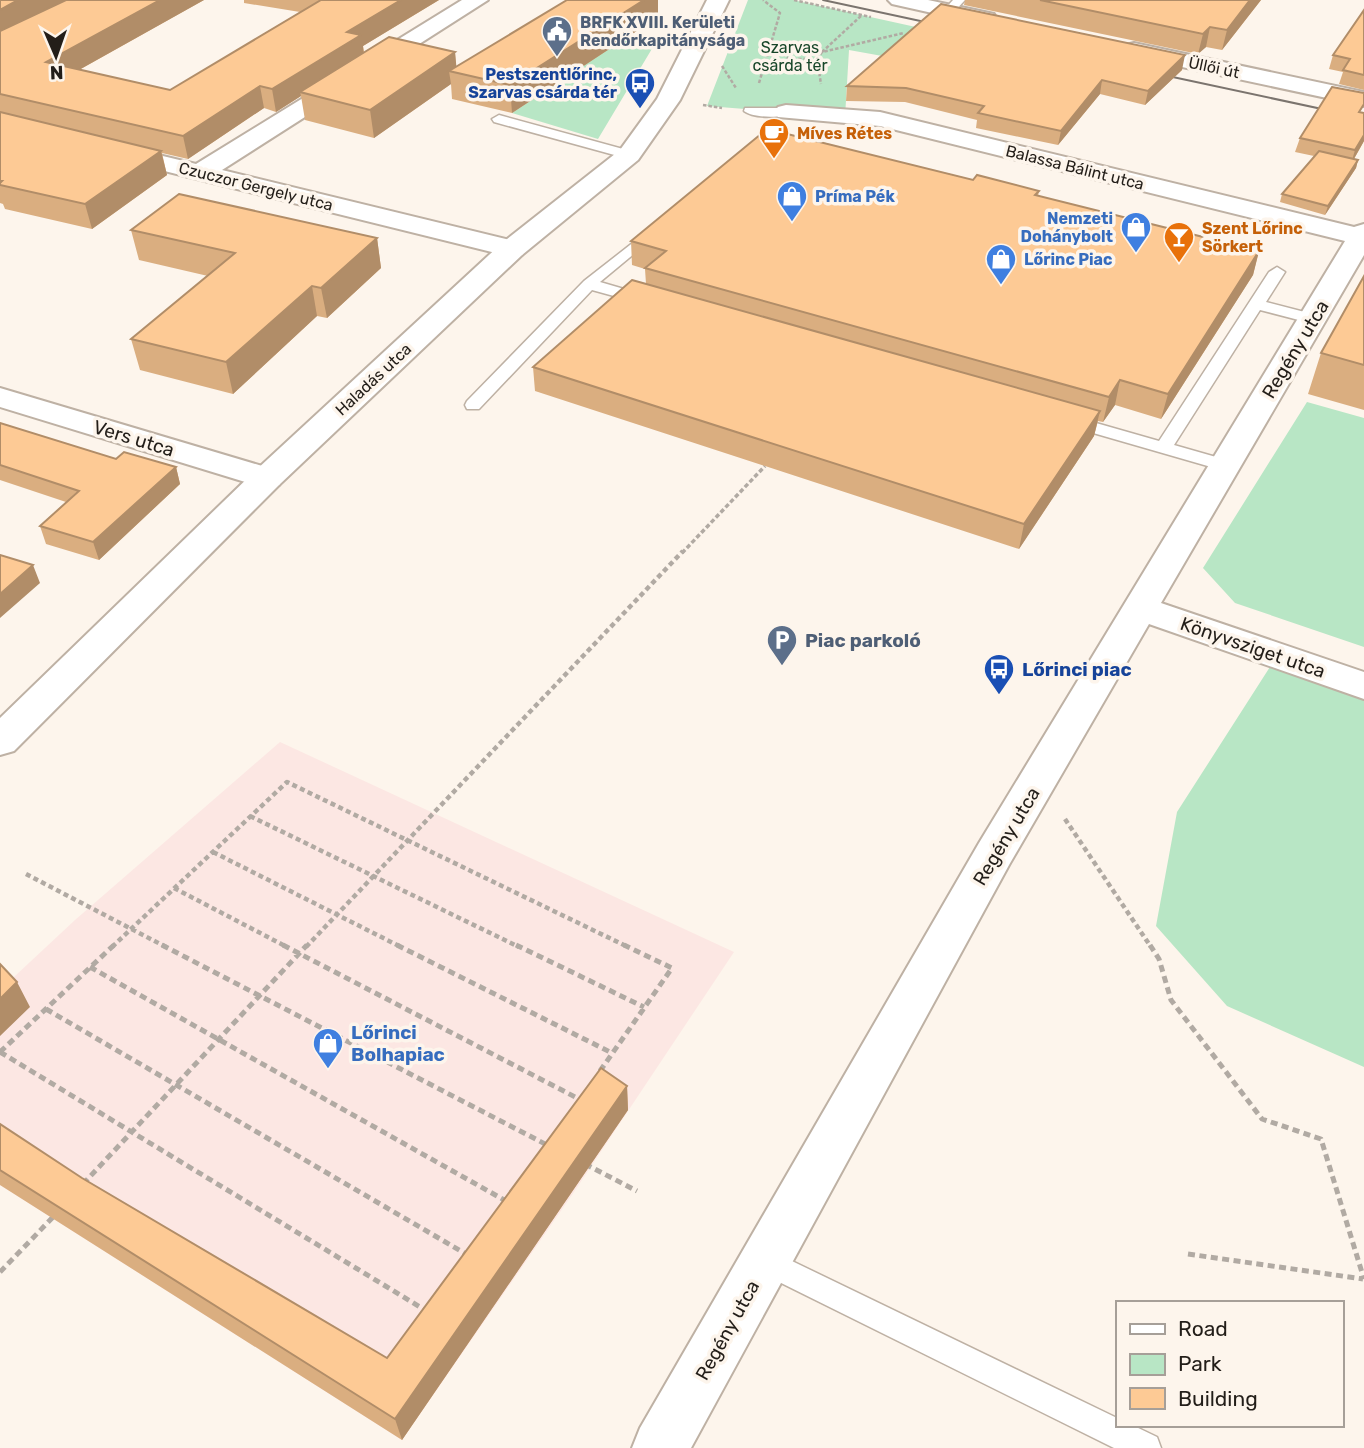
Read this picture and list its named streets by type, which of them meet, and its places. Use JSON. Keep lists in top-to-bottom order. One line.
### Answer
{"streets":{"street":["Üllői út","Balassa Bálint utca","Czuczor Gergely utca","Regény utca","Haladás utca","Vers utca","Könyvsziget utca"]},"crossings":[["Balassa Bálint utca","Regény utca"],["Czuczor Gergely utca","Haladás utca"],["Regény utca","Könyvsziget utca"],["Haladás utca","Vers utca"]],"parks":["Szarvas csárda tér"],"places":{"public building":["BRFK XVIII. Kerületi Rendőrkapitánysága"],"bus stop":["Pestszentlőrinc, Szarvas csárda tér","Lőrinci piac"],"cafe":["Míves Rétes"],"shop":["Príma Pék","Nemzeti Dohánybolt","Lőrinc Piac","Lőrinci Bolhapiac"],"bar":["Szent Lőrinc Sörkert"],"parking":["Piac parkoló"]},"legend":["Road","Park","Building"],"north":"bottom"}
